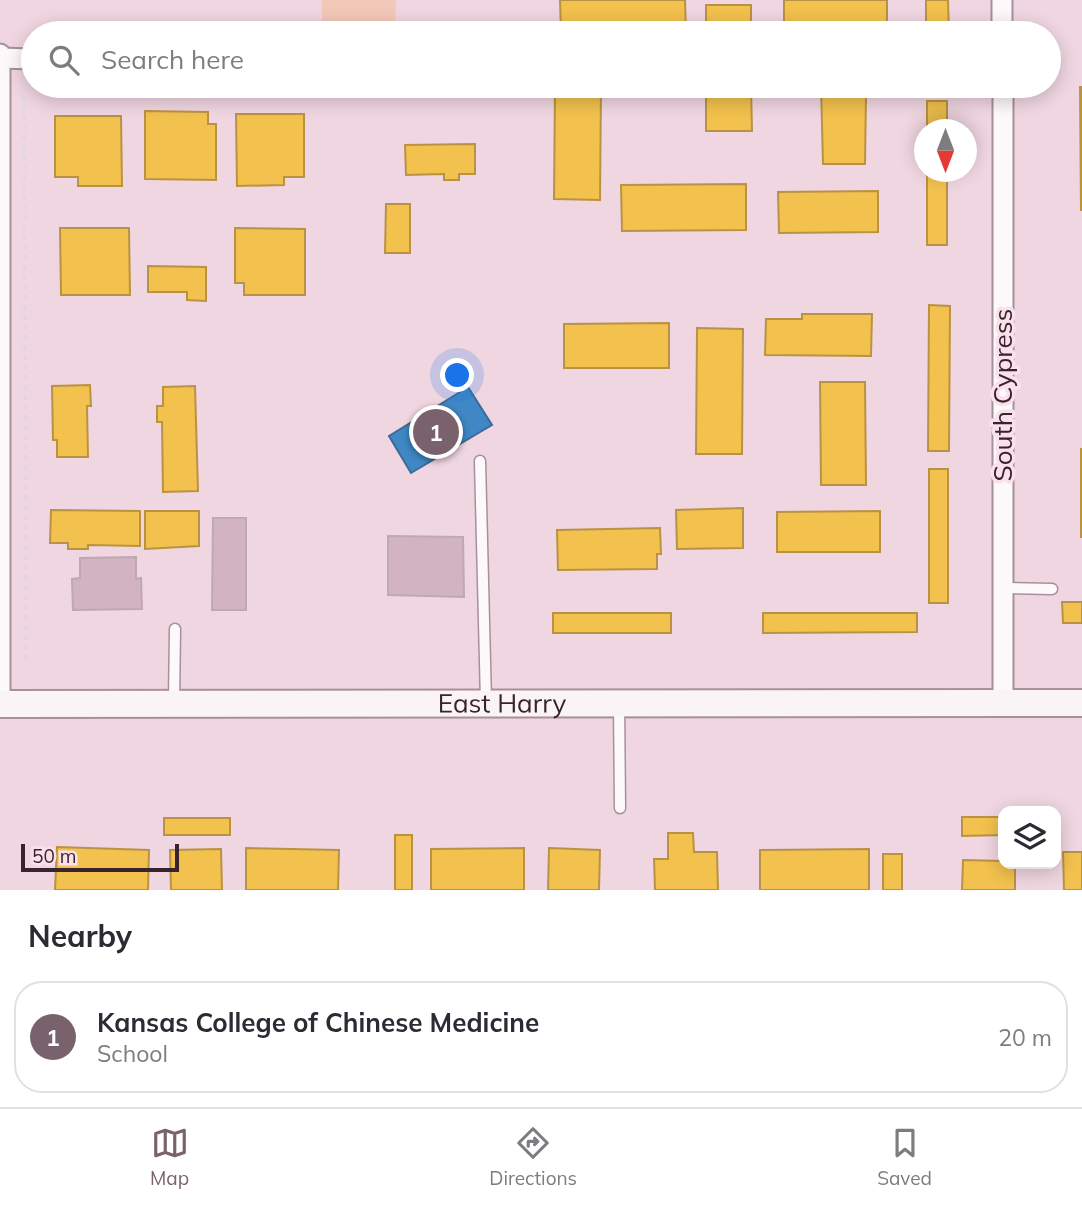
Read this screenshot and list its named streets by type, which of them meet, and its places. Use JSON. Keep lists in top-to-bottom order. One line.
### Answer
{"streets":{"main road":["East Harry"],"street":["South Cypress"]},"crossings":[["South Cypress","East Harry"]],"scale_bar":"50 m","north":"bottom","page":{"search":"Search here","pins":"1","scale":"50 m","heading":"Nearby","list":[{"mark":"1","name":"Kansas College of Chinese Medicine","note":"School","value":"20 m"}],"nav":["Map","Directions","Saved"]}}
